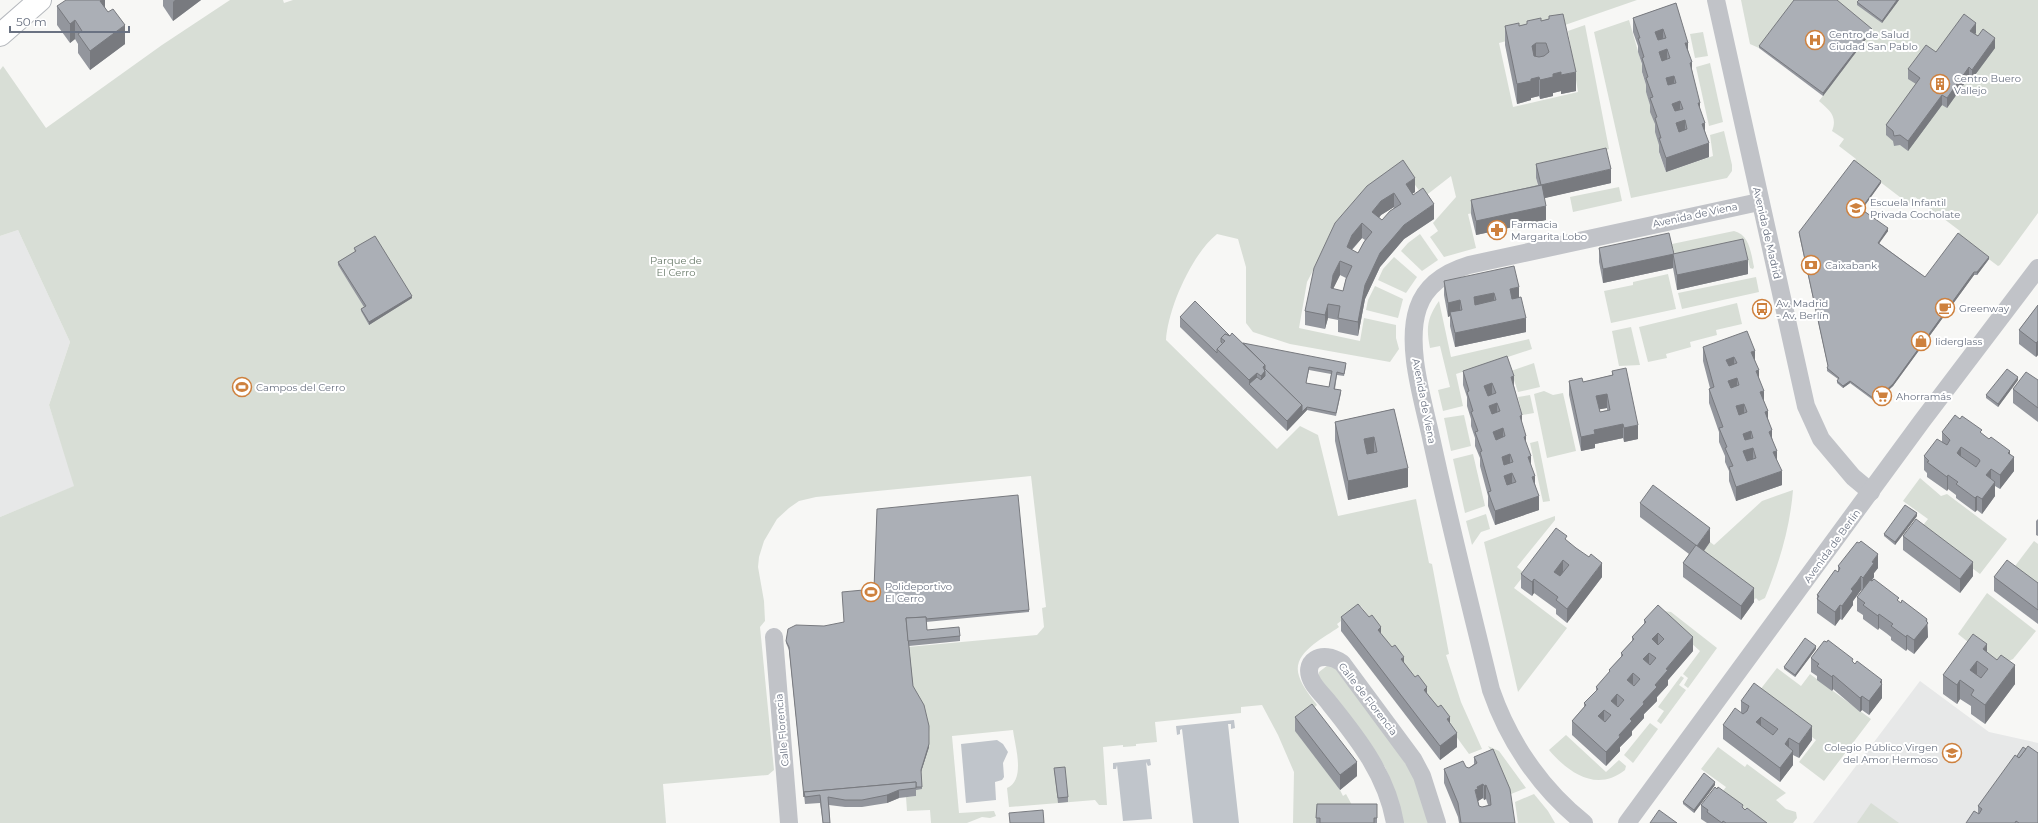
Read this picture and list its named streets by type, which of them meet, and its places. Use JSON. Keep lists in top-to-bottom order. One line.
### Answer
{"streets":{"street":["Avenida de Viena","Avenida de Madrid","Avenida de Berlín","Calle de Florencia","Calle Florencia"]},"crossings":[["Avenida de Viena","Avenida de Madrid"],["Avenida de Madrid","Avenida de Berlín"]],"parks":["Parque de El Cerro"],"places":{"hospital":["Centro de Salud Ciudad San Pablo"],"building":["Centro Buero Vallejo"],"school or university":["Escuela Infantil Privada Cocholate","Colegio Público Virgen del Amor Hermoso"],"pharmacy":["Farmacia Margarita Lobo"],"bank":["Caixabank"],"cafe":["Greenway"],"bus stop":["Av. Madrid - Av. Berlín"],"shop":["liderglass"],"sports":["Campos del Cerro","Polideportivo El Cerro"],"supermarket":["Ahorramás"]},"scale_bar":"50 m"}
